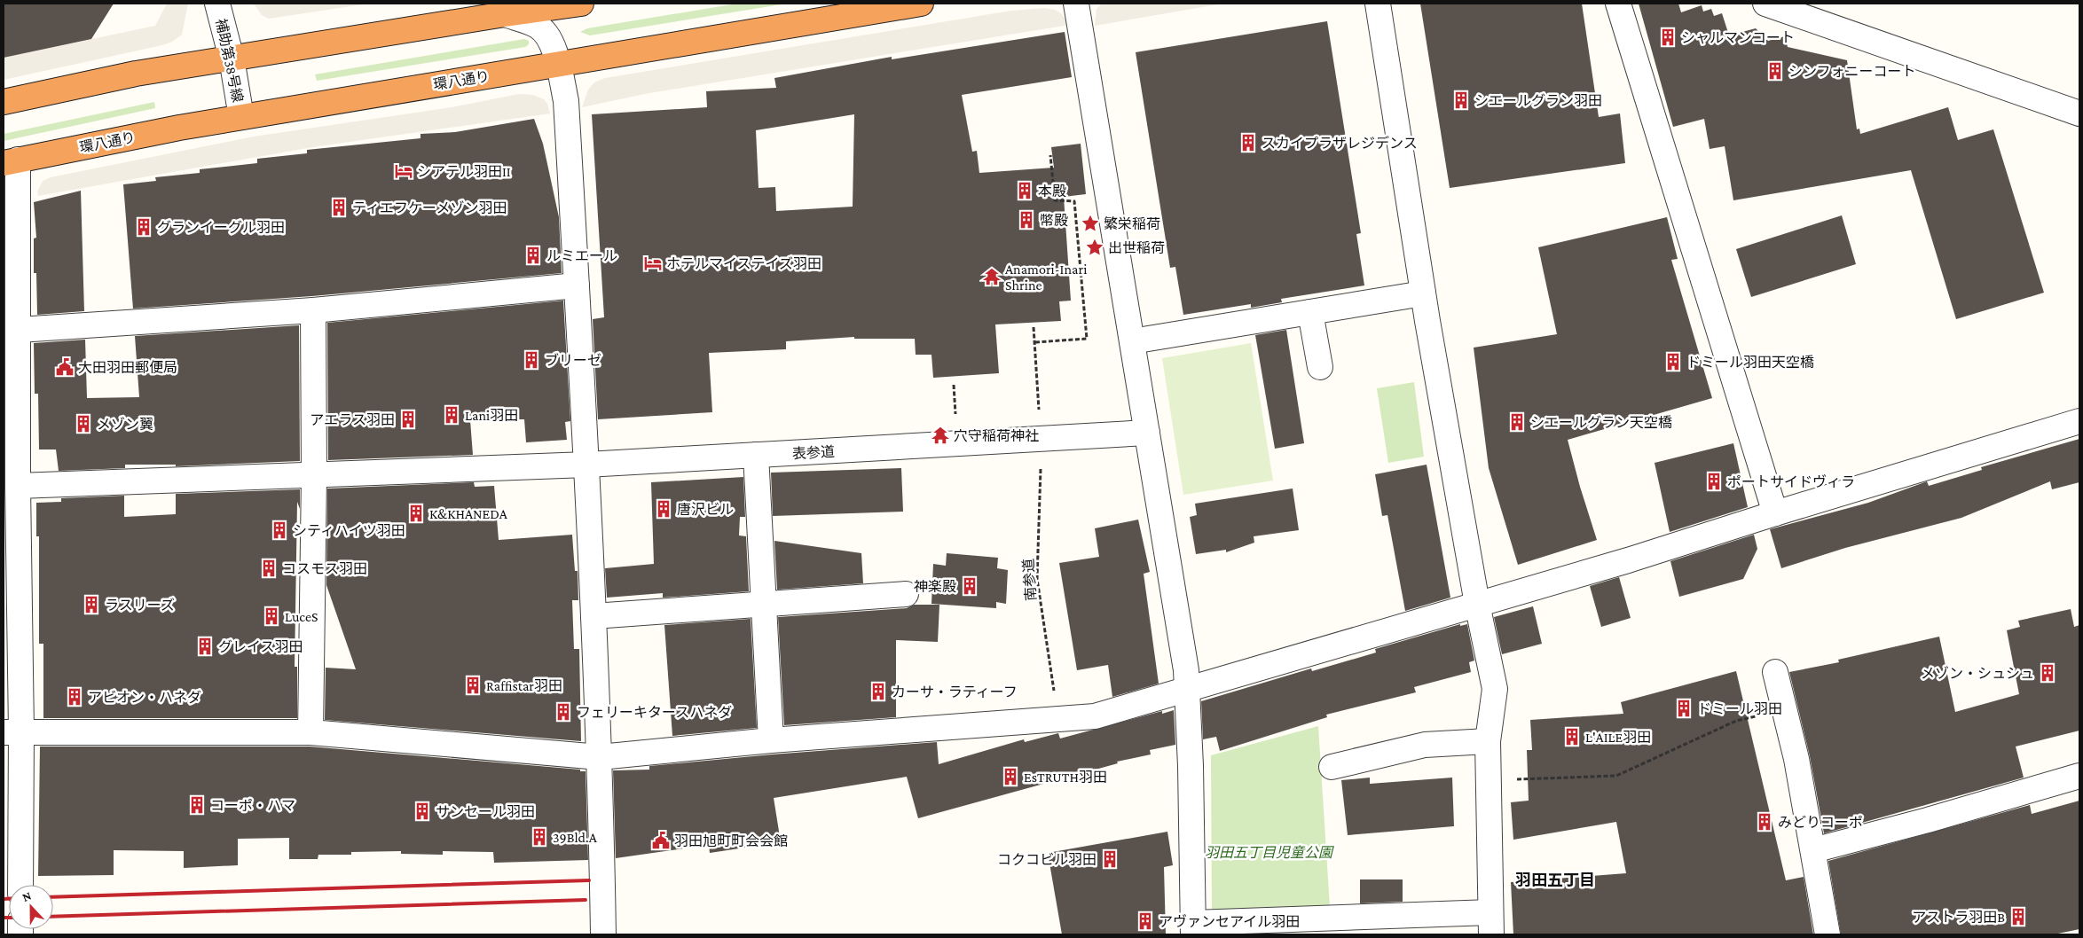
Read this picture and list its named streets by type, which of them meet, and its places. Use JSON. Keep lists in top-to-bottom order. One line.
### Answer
{"streets":{"highway":["環八通り"],"street":["補助第38号線","表参道"],"path":["南参道"]},"crossings":[["補助第38号線","環八通り"],["表参道","南参道"]],"districts":["羽田五丁目"],"parks":["羽田五丁目児童公園"],"places":{"building":["シャルマンコート","シンフォニーコート","シエールグラン羽田","スカイプラザレジデンス","本殿","ティエフケーメゾン羽田","幣殿","グランイーグル羽田","ルミエール","ブリーゼ","ドミール羽田天空橋","Lani羽田","アエラス羽田","シエールグラン天空橋","メゾン翼","ポートサイドヴィラ","唐沢ビル","K&KHANEDA","シティハイツ羽田","コスモス羽田","神楽殿","ラスリーズ","LuceS","グレイス羽田","メゾン・シュシュ","Raffistar羽田","カーサ・ラティーフ","アビオン・ハネダ","ドミール羽田","フェリーキタースハネダ","L'AILE羽田","EsTRUTH羽田","コーポ・ハマ","サンセール羽田","みどりコーポ","39Bld.A","コクコビル羽田","アストラ羽田B","アヴァンセアイル羽田"],"hotel":["シアテル羽田II","ホテルマイステイズ羽田"],"place":["繁栄稲荷","出世稲荷"],"temple":["Anamori-Inari Shrine","穴守稲荷神社"],"public building":["大田羽田郵便局","羽田旭町町会会館"]},"north":"top"}
